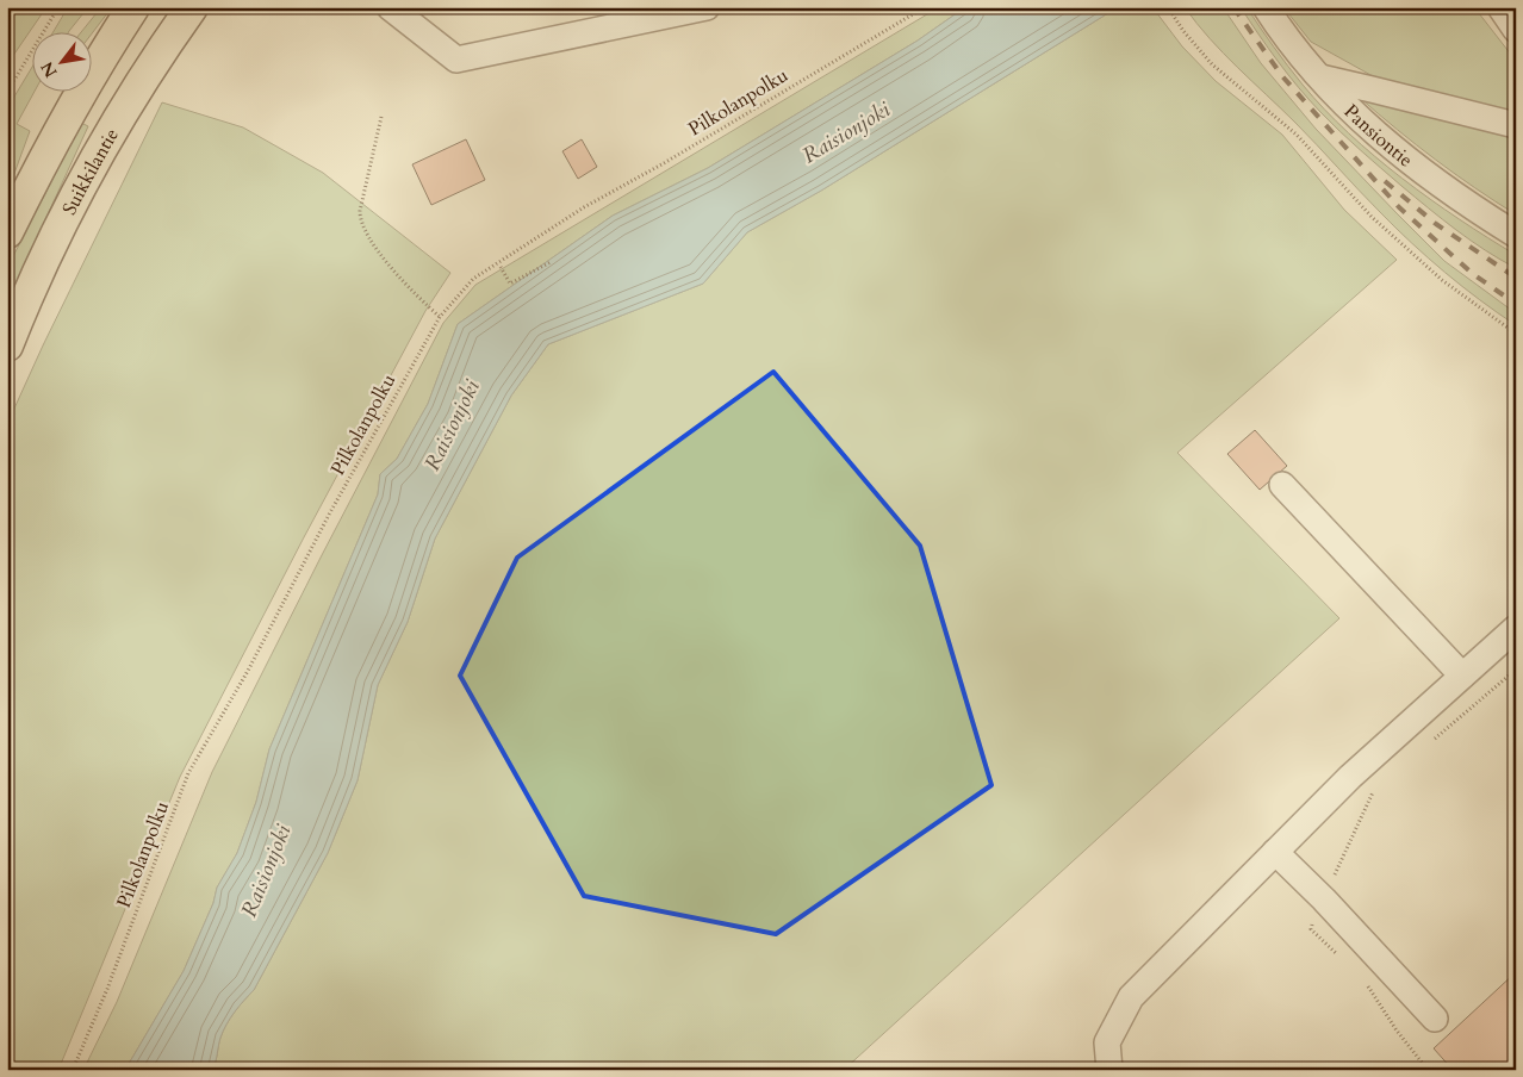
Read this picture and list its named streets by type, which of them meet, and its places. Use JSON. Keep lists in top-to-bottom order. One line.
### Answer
{"streets":{"main road":["Suikkilantie"],"street":["Pansiontie"],"path":["Pilkolanpolku"]},"water":["Raisionjoki"],"north":"bottom left"}
